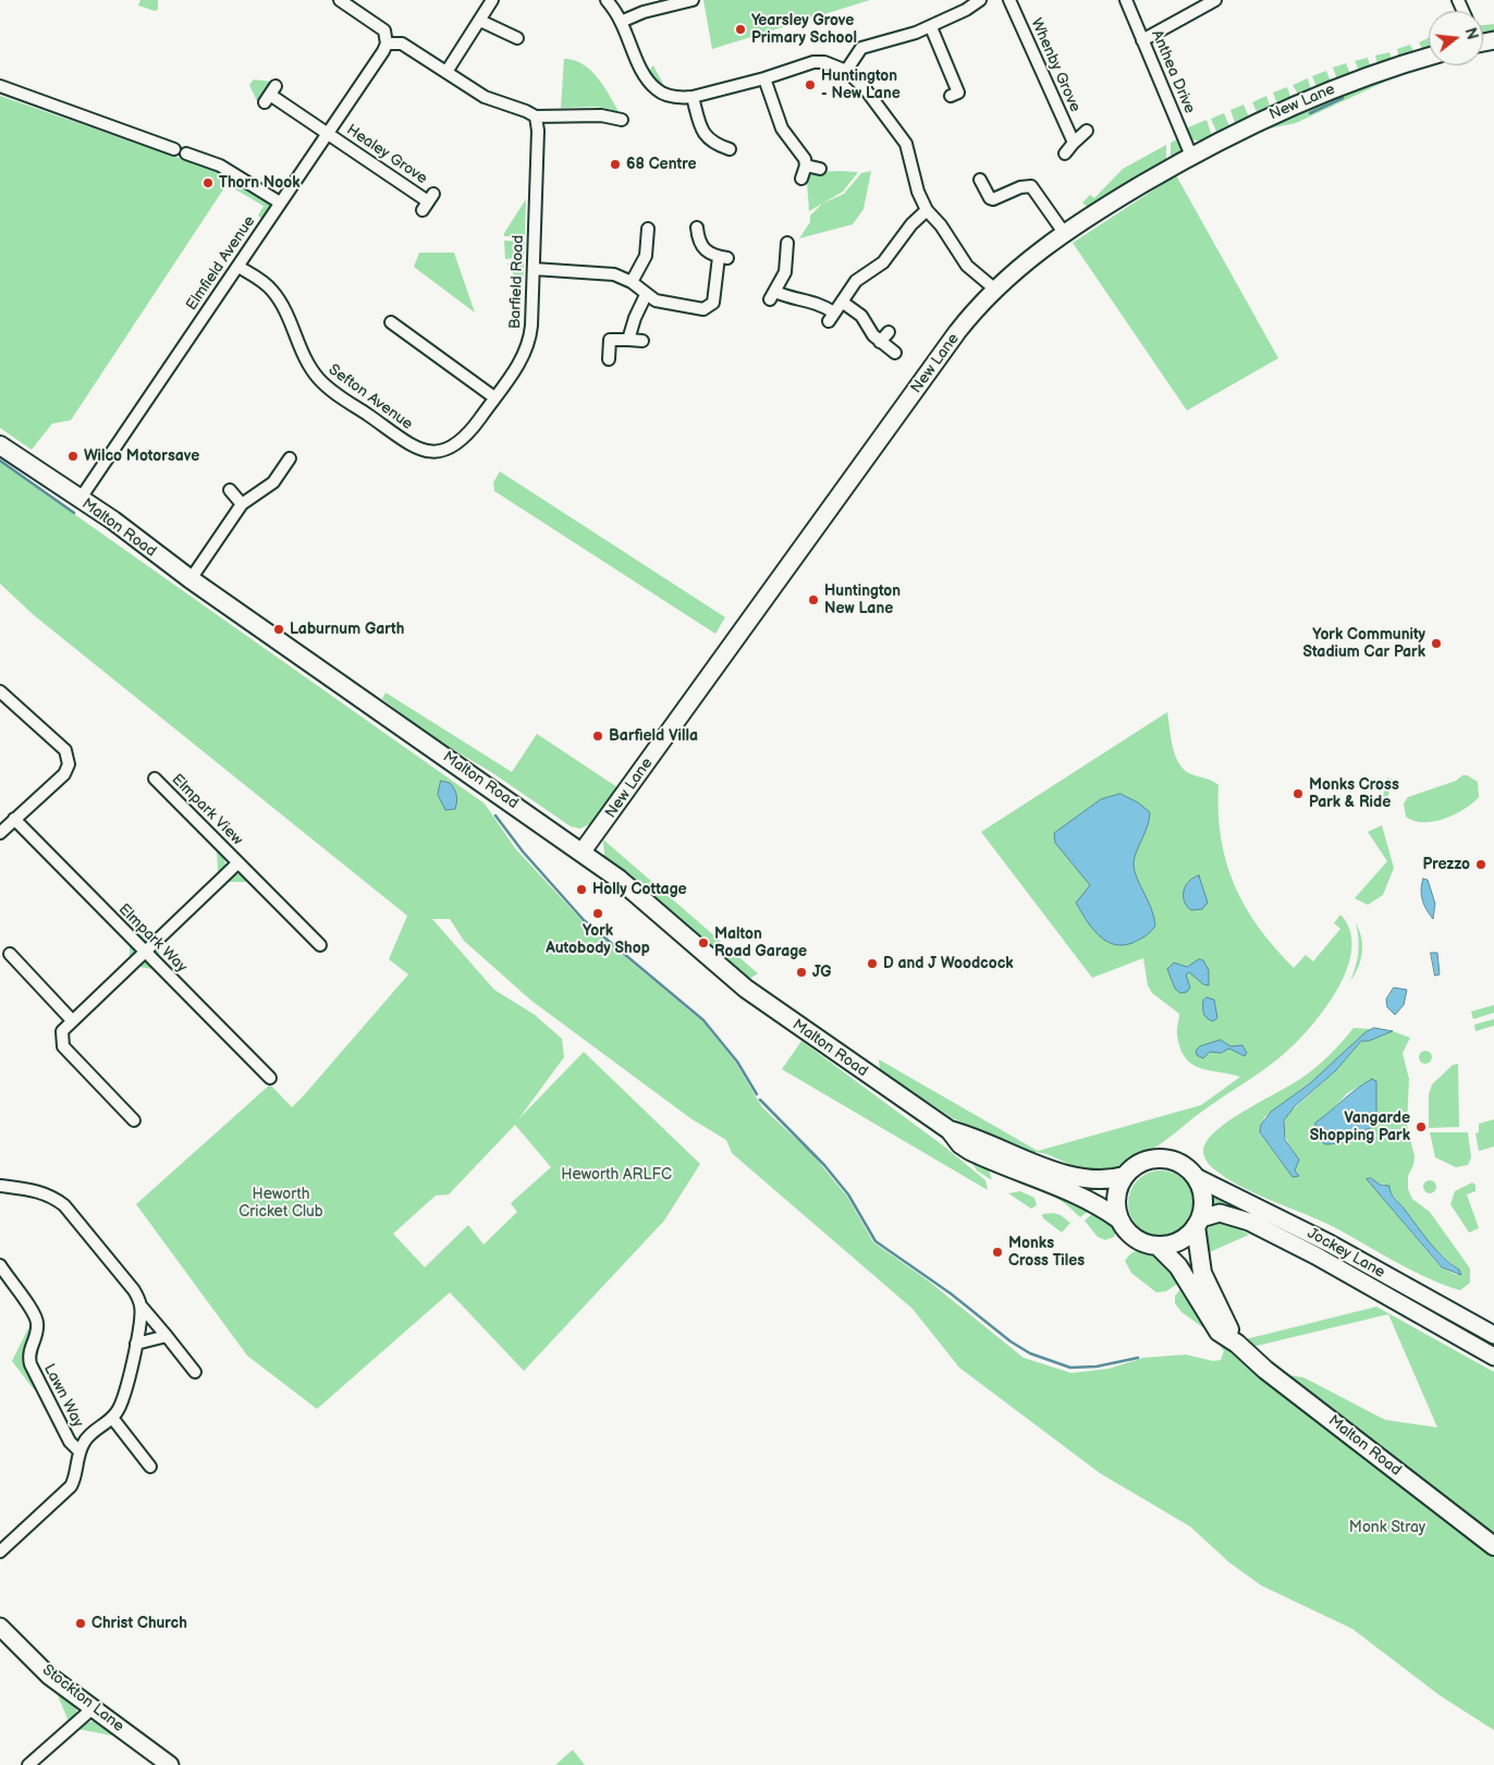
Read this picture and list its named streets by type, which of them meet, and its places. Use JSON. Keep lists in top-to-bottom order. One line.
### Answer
{"streets":{"main road":["Malton Road"],"street":["Whenby Grove","Anthea Drive","New Lane","Healey Grove","Elmfield Avenue","Barfield Road","Sefton Avenue","Elmpark View","Elmpark Way","Jockey Lane","Lawn Way","Stockton Lane"]},"crossings":[["Anthea Drive","New Lane"],["New Lane","Malton Road"],["Healey Grove","Elmfield Avenue"],["Elmfield Avenue","Sefton Avenue"],["Elmfield Avenue","Malton Road"],["Barfield Road","Sefton Avenue"],["Malton Road","Jockey Lane"],["Elmpark View","Elmpark Way"]],"parks":["Heworth ARLFC","Heworth Cricket Club","Monk Stray"],"places":["Yearsley Grove Primary School","Huntington - New Lane","68 Centre","Thorn Nook","Wilco Motorsave","Huntington New Lane","Laburnum Garth","York Community Stadium Car Park","Barfield Villa","Monks Cross Park & Ride","Prezzo","Holly Cottage","York Autobody Shop","Malton Road Garage","D and J Woodcock","JG","Vangarde Shopping Park","Monks Cross Tiles","Christ Church"],"north":"right"}
